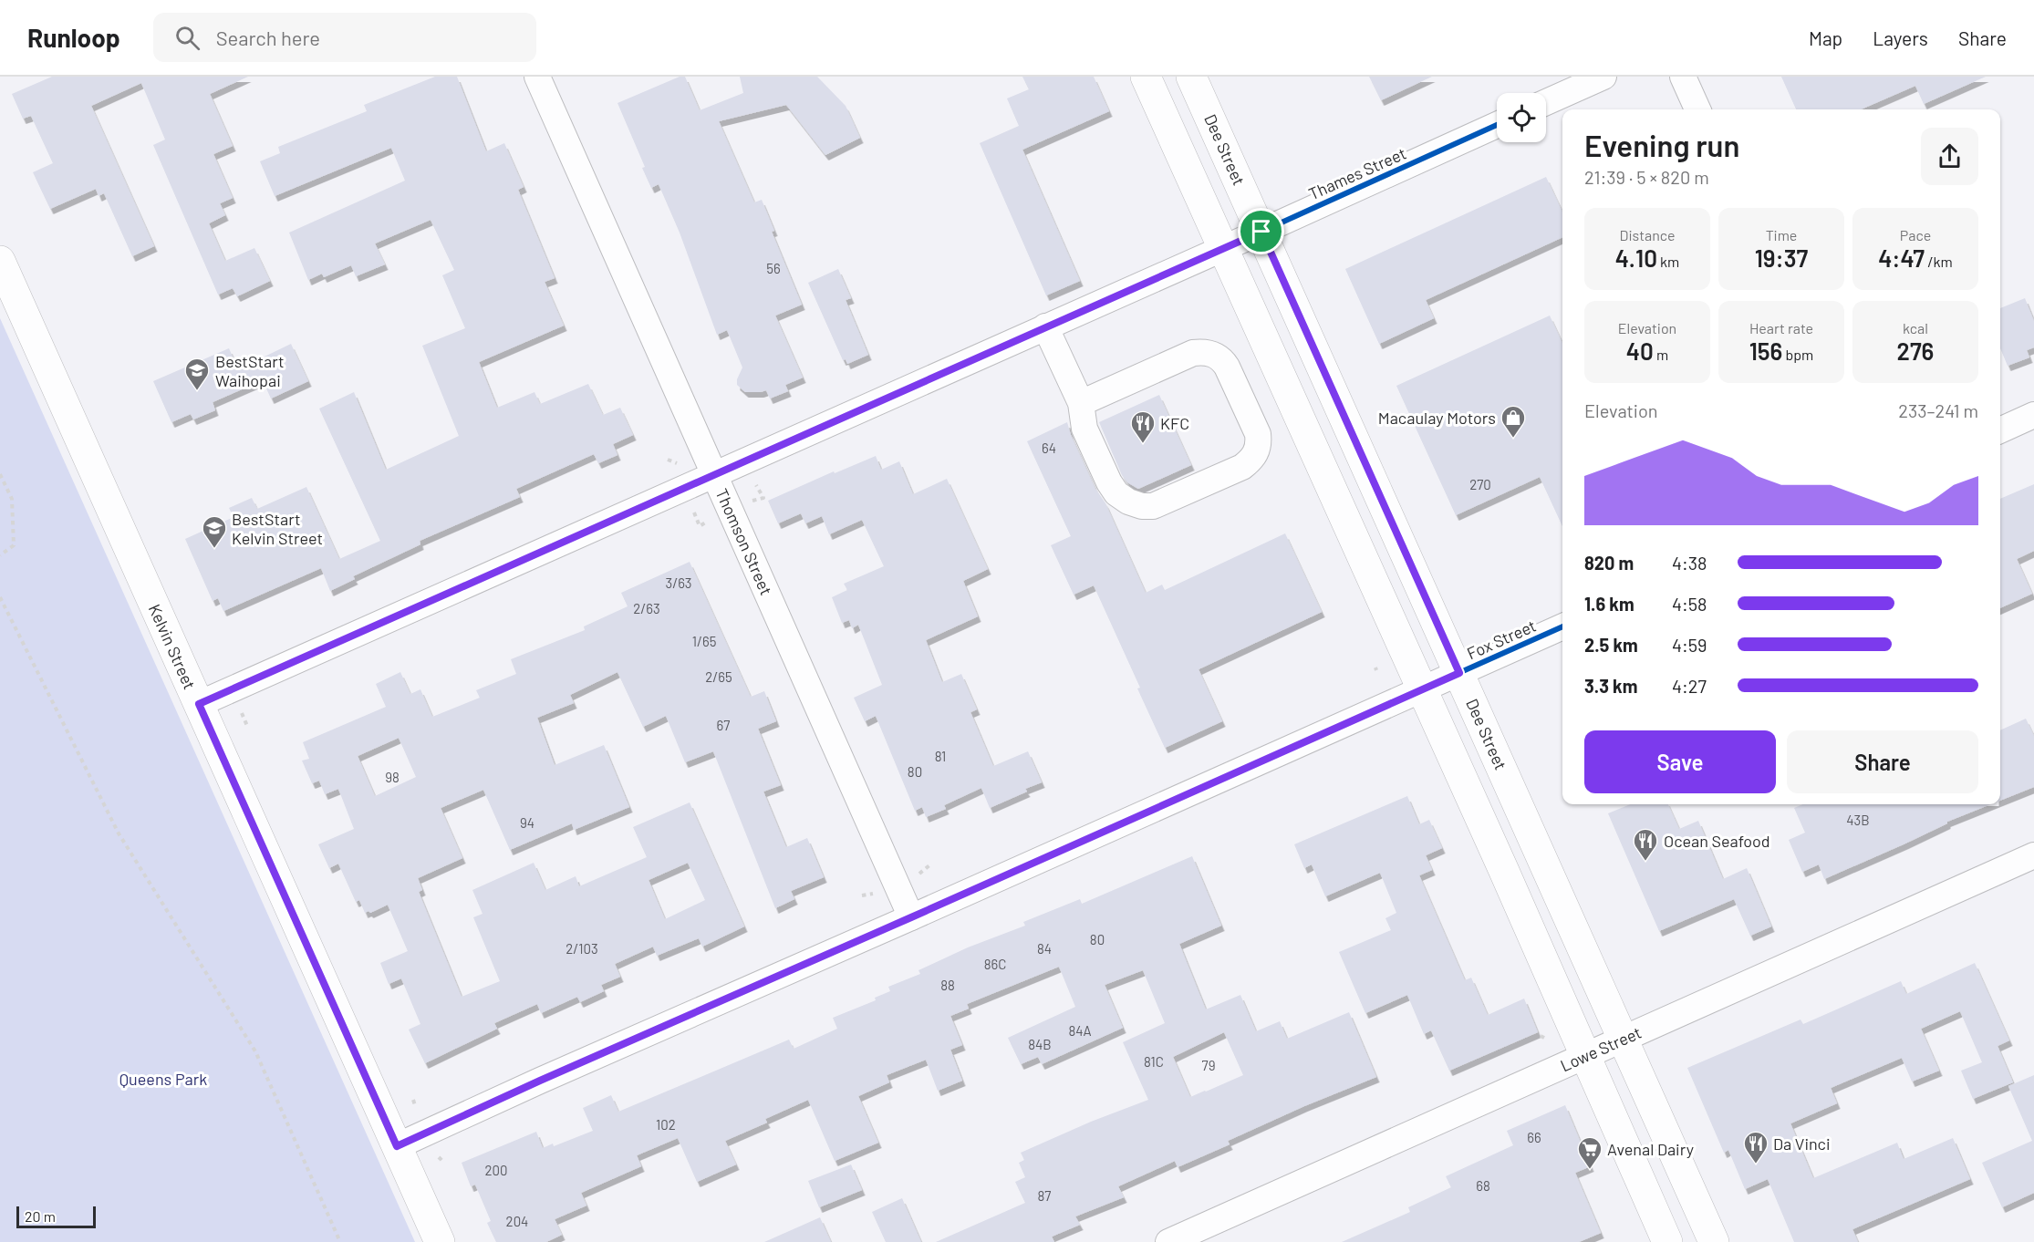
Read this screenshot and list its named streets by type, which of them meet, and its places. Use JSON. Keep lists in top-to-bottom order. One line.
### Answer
{"streets":{"main road":["Dee Street","Kelvin Street"],"street":["Thames Street","Thomson Street","Fox Street","Lowe Street"]},"crossings":[["Dee Street","Thames Street"],["Dee Street","Fox Street"],["Dee Street","Lowe Street"],["Thames Street","Thomson Street"],["Thames Street","Kelvin Street"],["Thomson Street","Fox Street"],["Fox Street","Kelvin Street"]],"parks":["Queens Park"],"places":{"school or university":["BestStart Waihopai","BestStart Kelvin Street"],"shop":["Macaulay Motors"],"restaurant":["KFC","Ocean Seafood","Da Vinci"],"supermarket":["Avenal Dairy"]},"house_numbers":["56","64","270","3/63","2/63","1/65","2/65","67","81","80","98","43B","94","80","2/103","84","86C","88","84A","84B","81C","79","102","66","200","68","87","204"],"scale_bar":"20 m","page":{"header":"Runloop","search":"Search here","nav":["Map","Layers","Share"],"heading":["Evening run","21:39 · 5 × 820 m"],"stats":[["Distance","4.10 km"],["Time","19:37"],["Pace","4:47 /km"],["Elevation","40 m"],["Heart rate","156 bpm"],["kcal","276"]],"chart":["Elevation","233–241 m"],"list":[{"name":"820 m","note":"4:38"},{"name":"1.6 km","note":"4:58"},{"name":"2.5 km","note":"4:59"},{"name":"3.3 km","note":"4:27"}],"buttons":["Save","Share"],"scale":"20 m"}}
